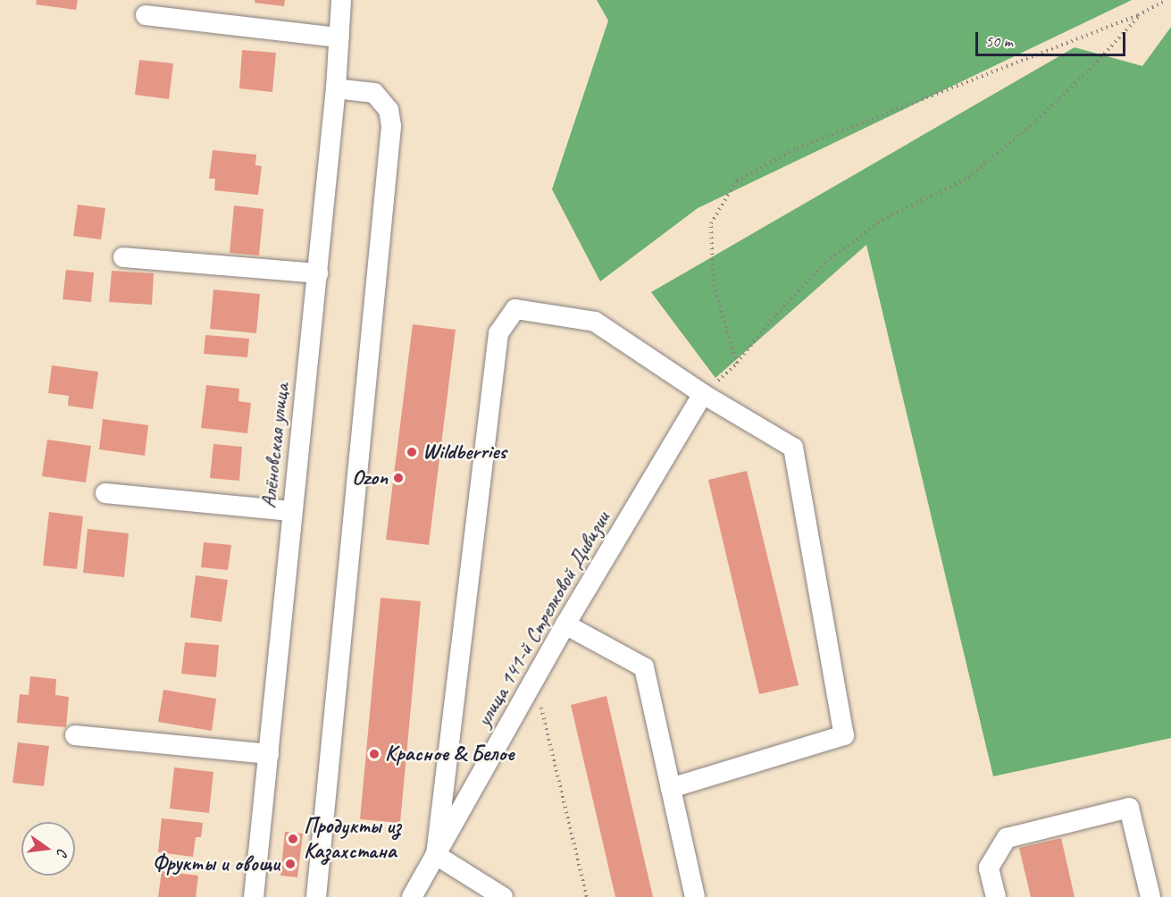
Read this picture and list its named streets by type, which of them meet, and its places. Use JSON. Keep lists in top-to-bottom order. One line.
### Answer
{"streets":{"street":["Алёновская улица","улица 141-й Стрелковой Дивизии"]},"places":["Wildberries","Ozon","Красное & Белое","Продукты из Казахстана","Фрукты и овощи"],"scale_bar":"50 m","north":"right"}
